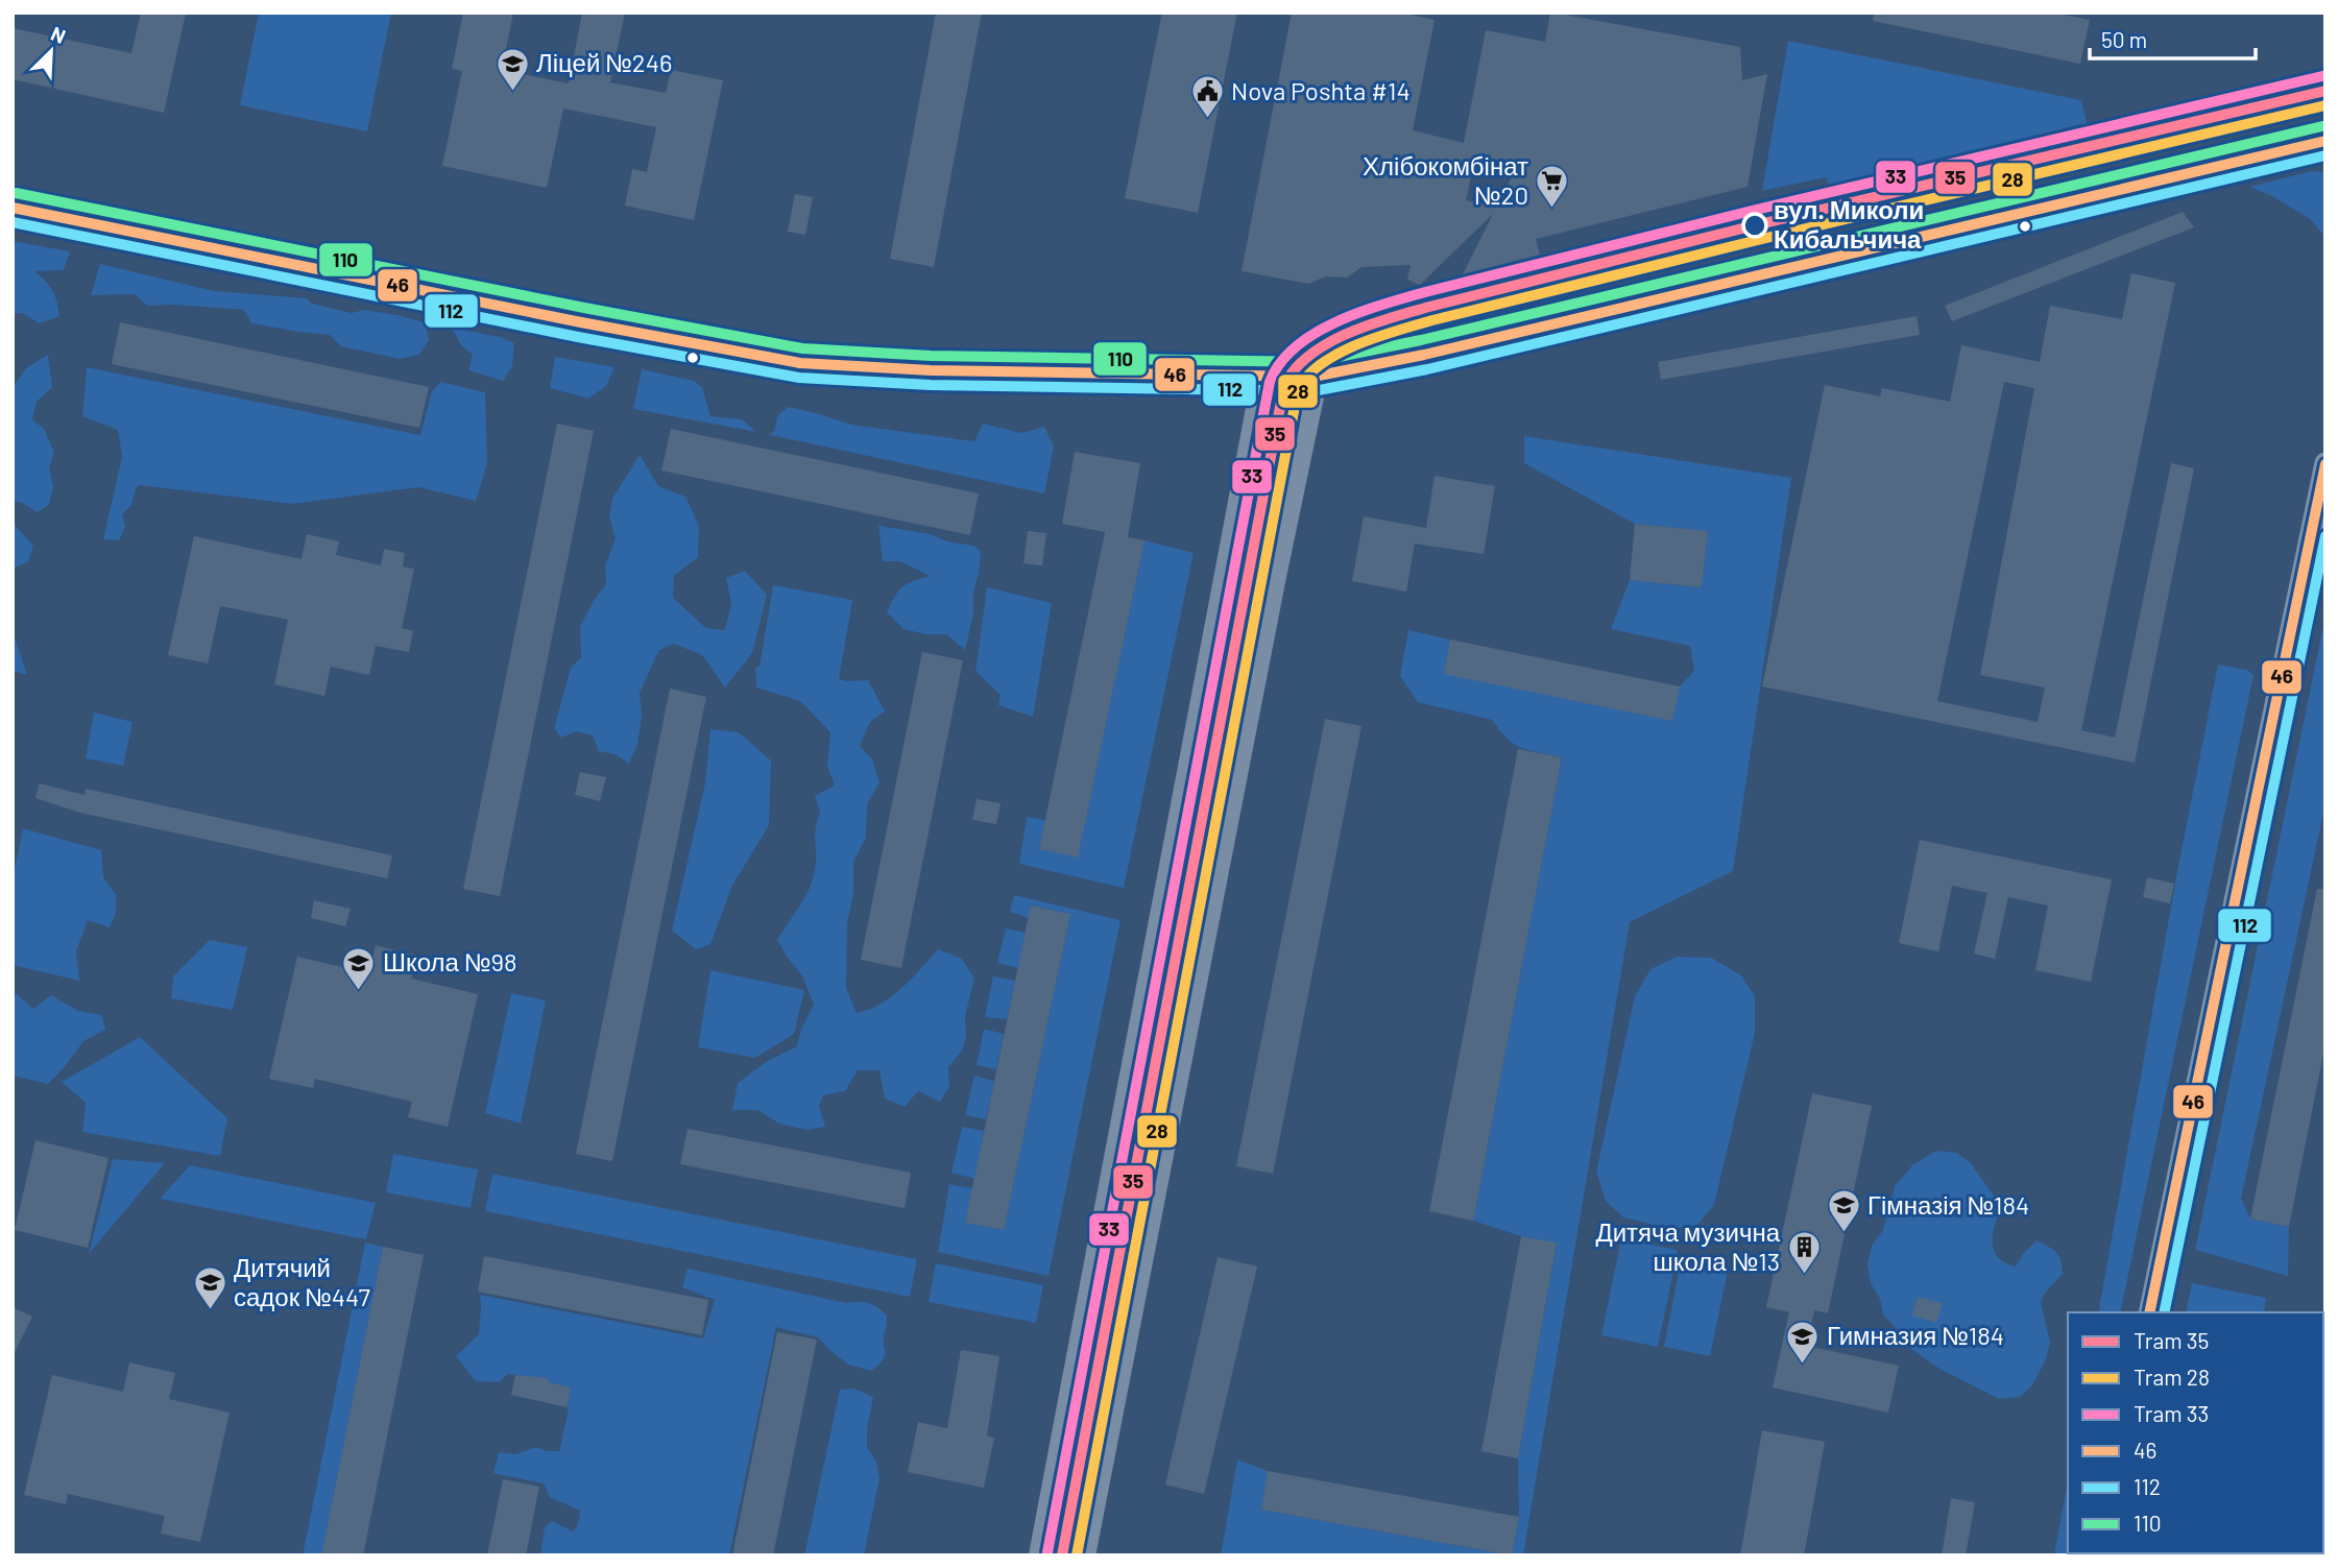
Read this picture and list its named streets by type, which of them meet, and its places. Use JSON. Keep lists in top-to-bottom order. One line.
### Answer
{"places":{"school or university":["Ліцей №246","Школа №98","Гімназія №184","Дитячий садок №447","Гимназия №184"],"public building":["Nova Poshta #14"],"supermarket":["Хлібокомбінат №20"],"other":["вул. Миколи Кибальчича"],"building":["Дитяча музична школа №13"]},"lines":["tram line 33","tram line 35","tram line 28","transit line 110","transit line 46","transit line 112"],"legend":["Tram 35","Tram 28","Tram 33","46","112","110"],"scale_bar":"50 m","north":"top right"}
